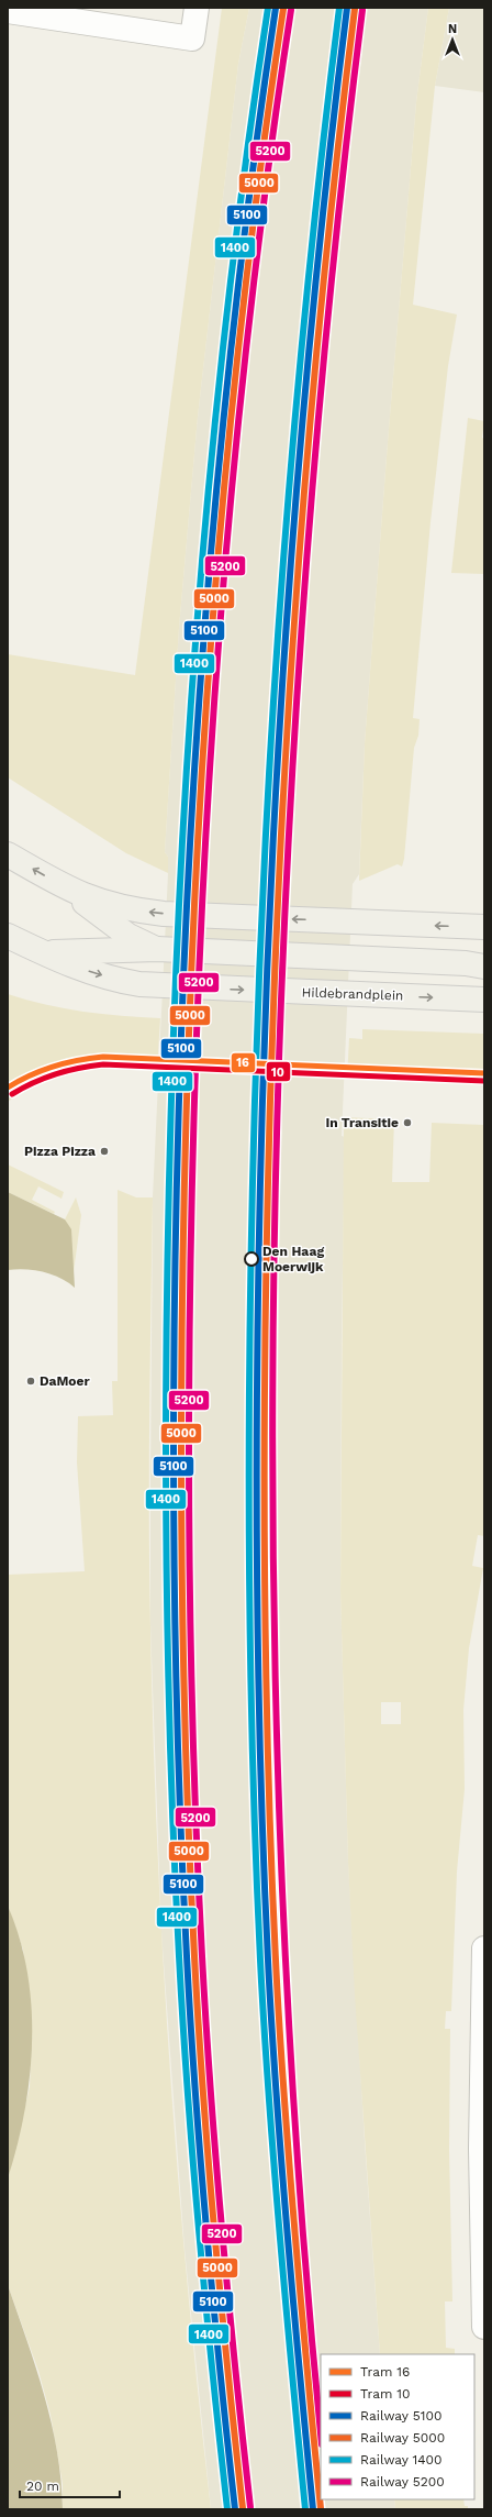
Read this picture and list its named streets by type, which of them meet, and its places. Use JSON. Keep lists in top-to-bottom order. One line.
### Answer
{"streets":{"main road":["Hildebrandplein"]},"places":["In Transitie","Pizza Pizza","Den Haag Moerwijk","DaMoer"],"lines":["rail line 5100","rail line 1400","rail line 5000","rail line 5200","tram line 16","tram line 10"],"legend":["Tram 16","Tram 10","Railway 5100","Railway 5000","Railway 1400","Railway 5200"],"scale_bar":"20 m","north":"top"}
